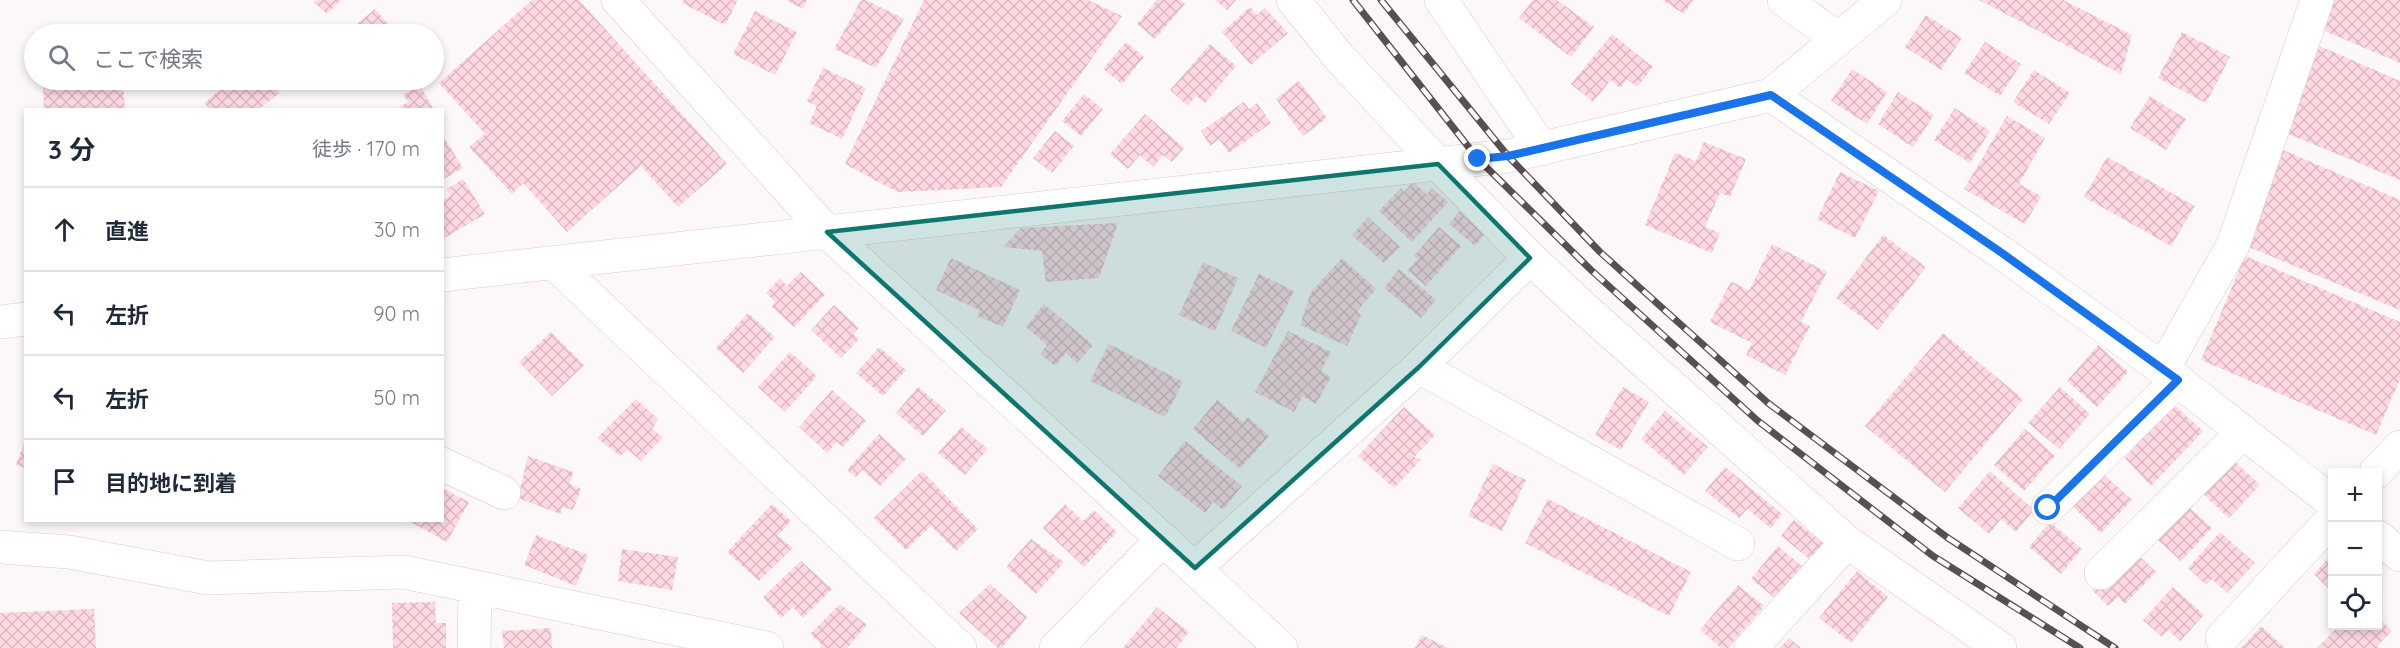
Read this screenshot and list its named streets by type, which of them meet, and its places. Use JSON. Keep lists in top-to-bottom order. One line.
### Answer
{"page":{"search":"ここで検索","heading":["3 分","徒歩 · 170 m"],"list":[["直進","30 m"],["左折","90 m"],["左折","50 m"],"目的地に到着"],"map_buttons":["+","−"]}}
